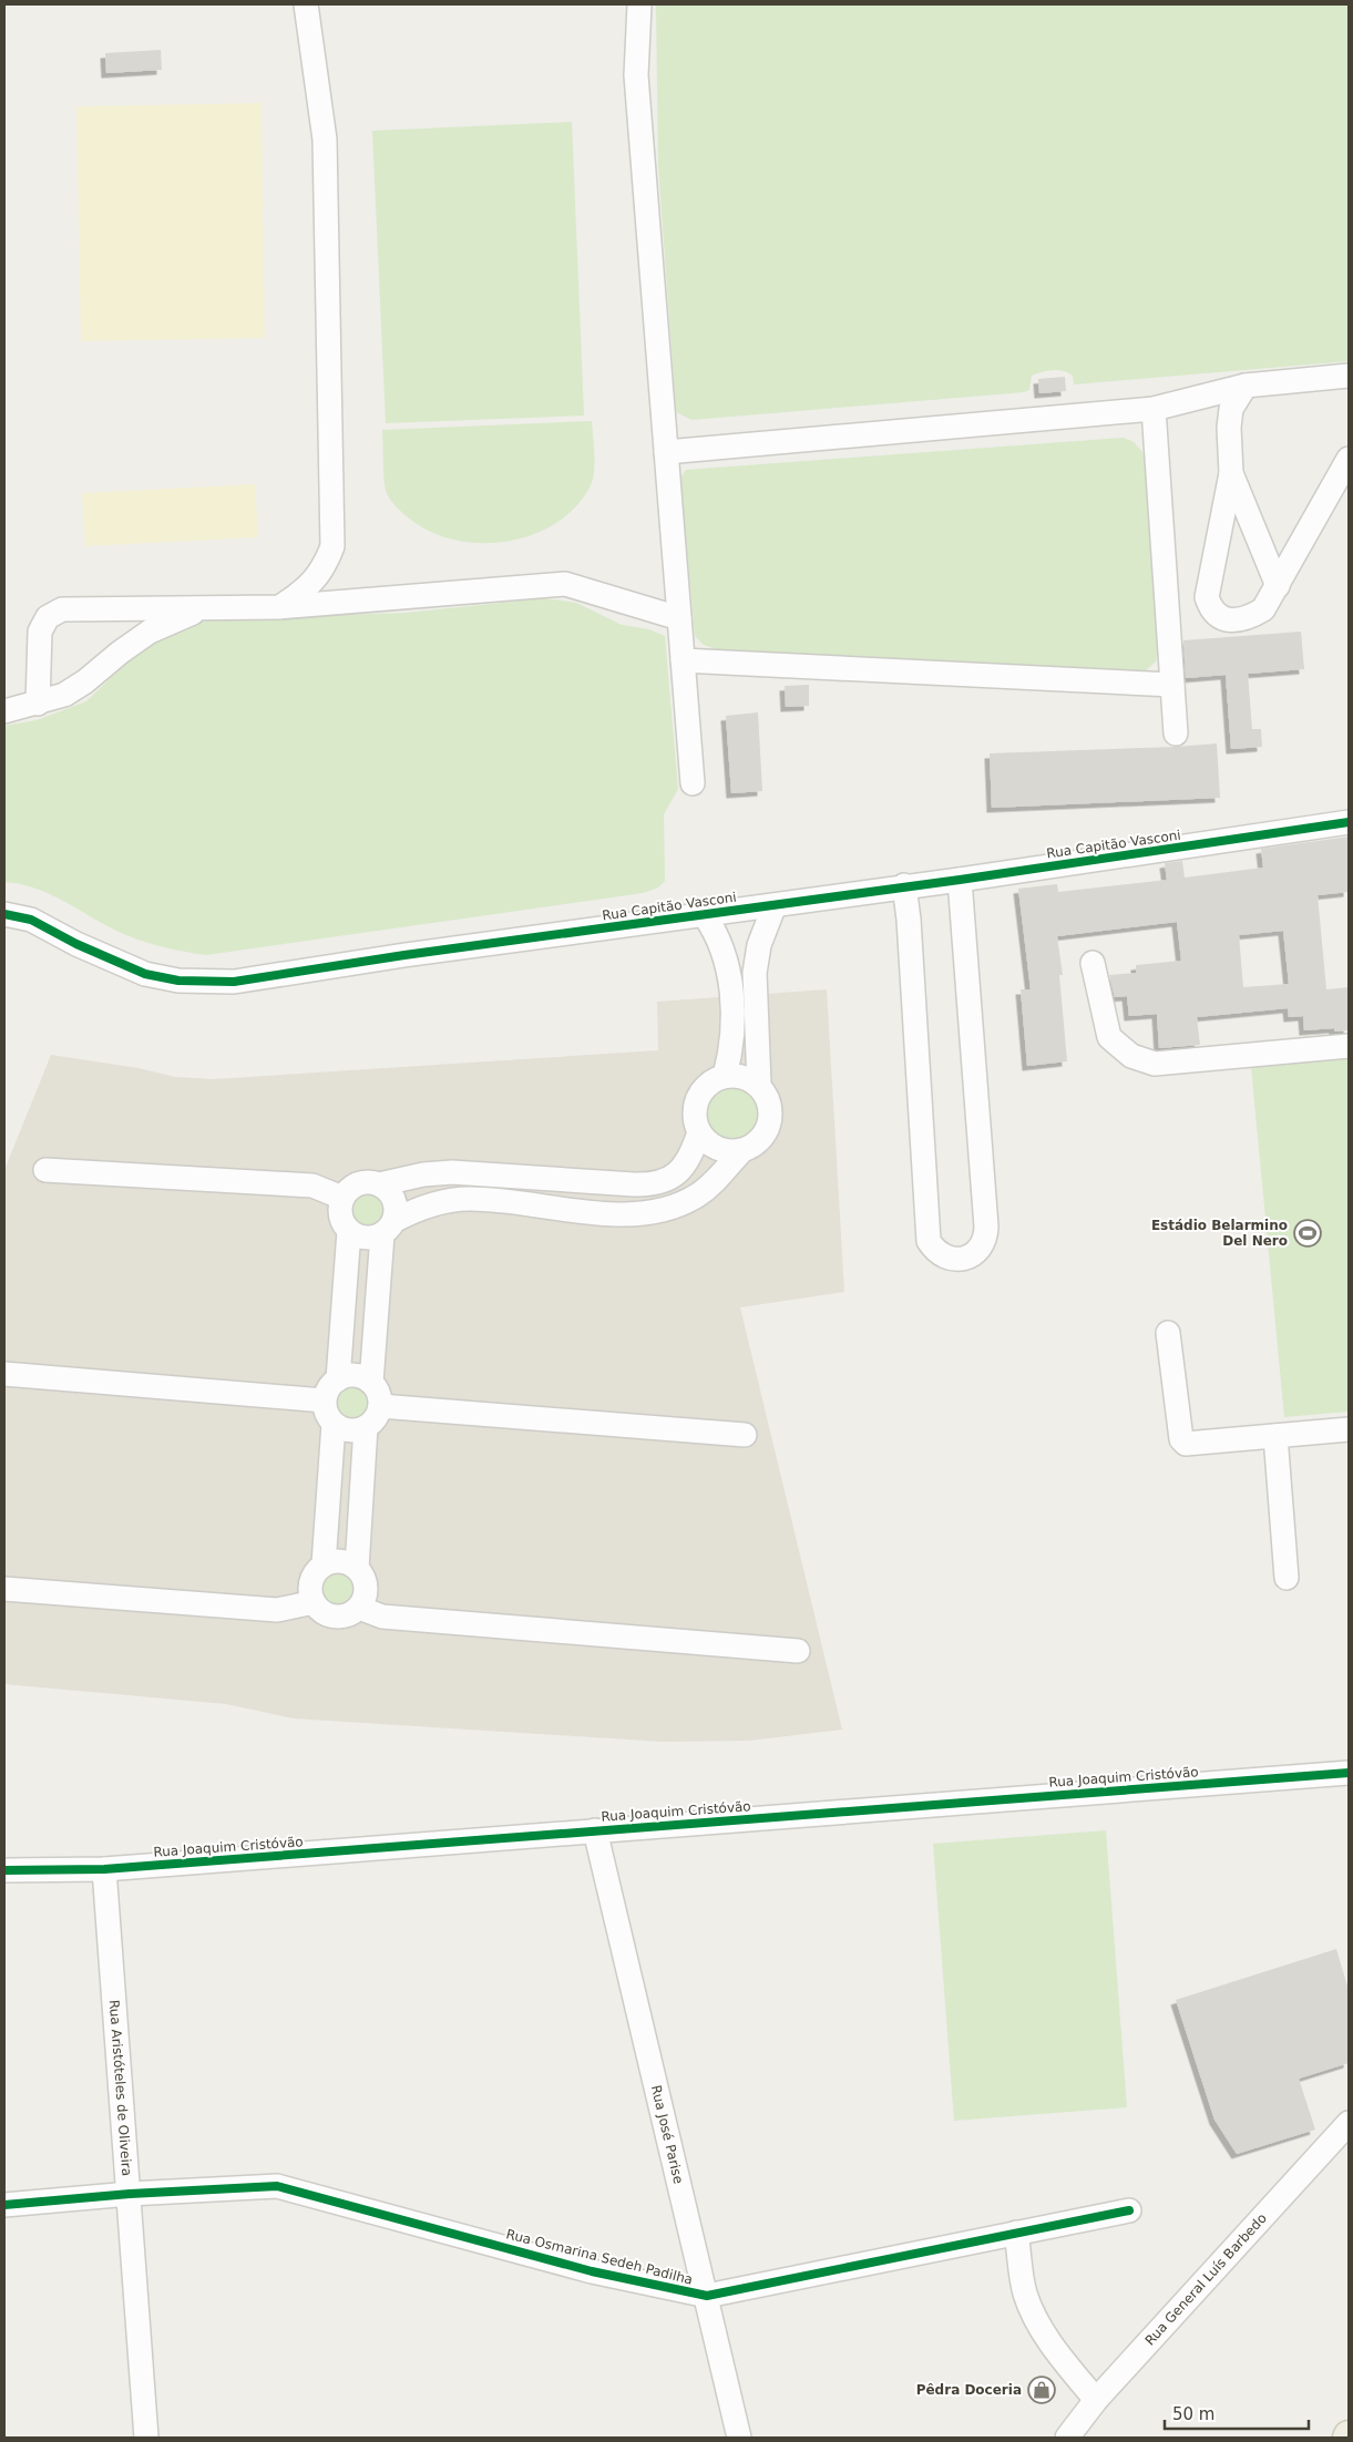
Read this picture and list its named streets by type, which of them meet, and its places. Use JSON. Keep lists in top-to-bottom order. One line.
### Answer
{"streets":{"street":["Rua Capitão Vasconi","Rua Joaquim Cristóvão","Rua Aristóteles de Oliveira","Rua José Parise","Rua Osmarina Sedeh Padilha","Rua General Luís Barbedo"]},"crossings":[["Rua Joaquim Cristóvão","Rua Aristóteles de Oliveira"],["Rua Joaquim Cristóvão","Rua José Parise"],["Rua Aristóteles de Oliveira","Rua Osmarina Sedeh Padilha"],["Rua José Parise","Rua Osmarina Sedeh Padilha"]],"places":{"sports":["Estádio Belarmino Del Nero"],"shop":["Pêdra Doceria"]},"scale_bar":"50 m"}
